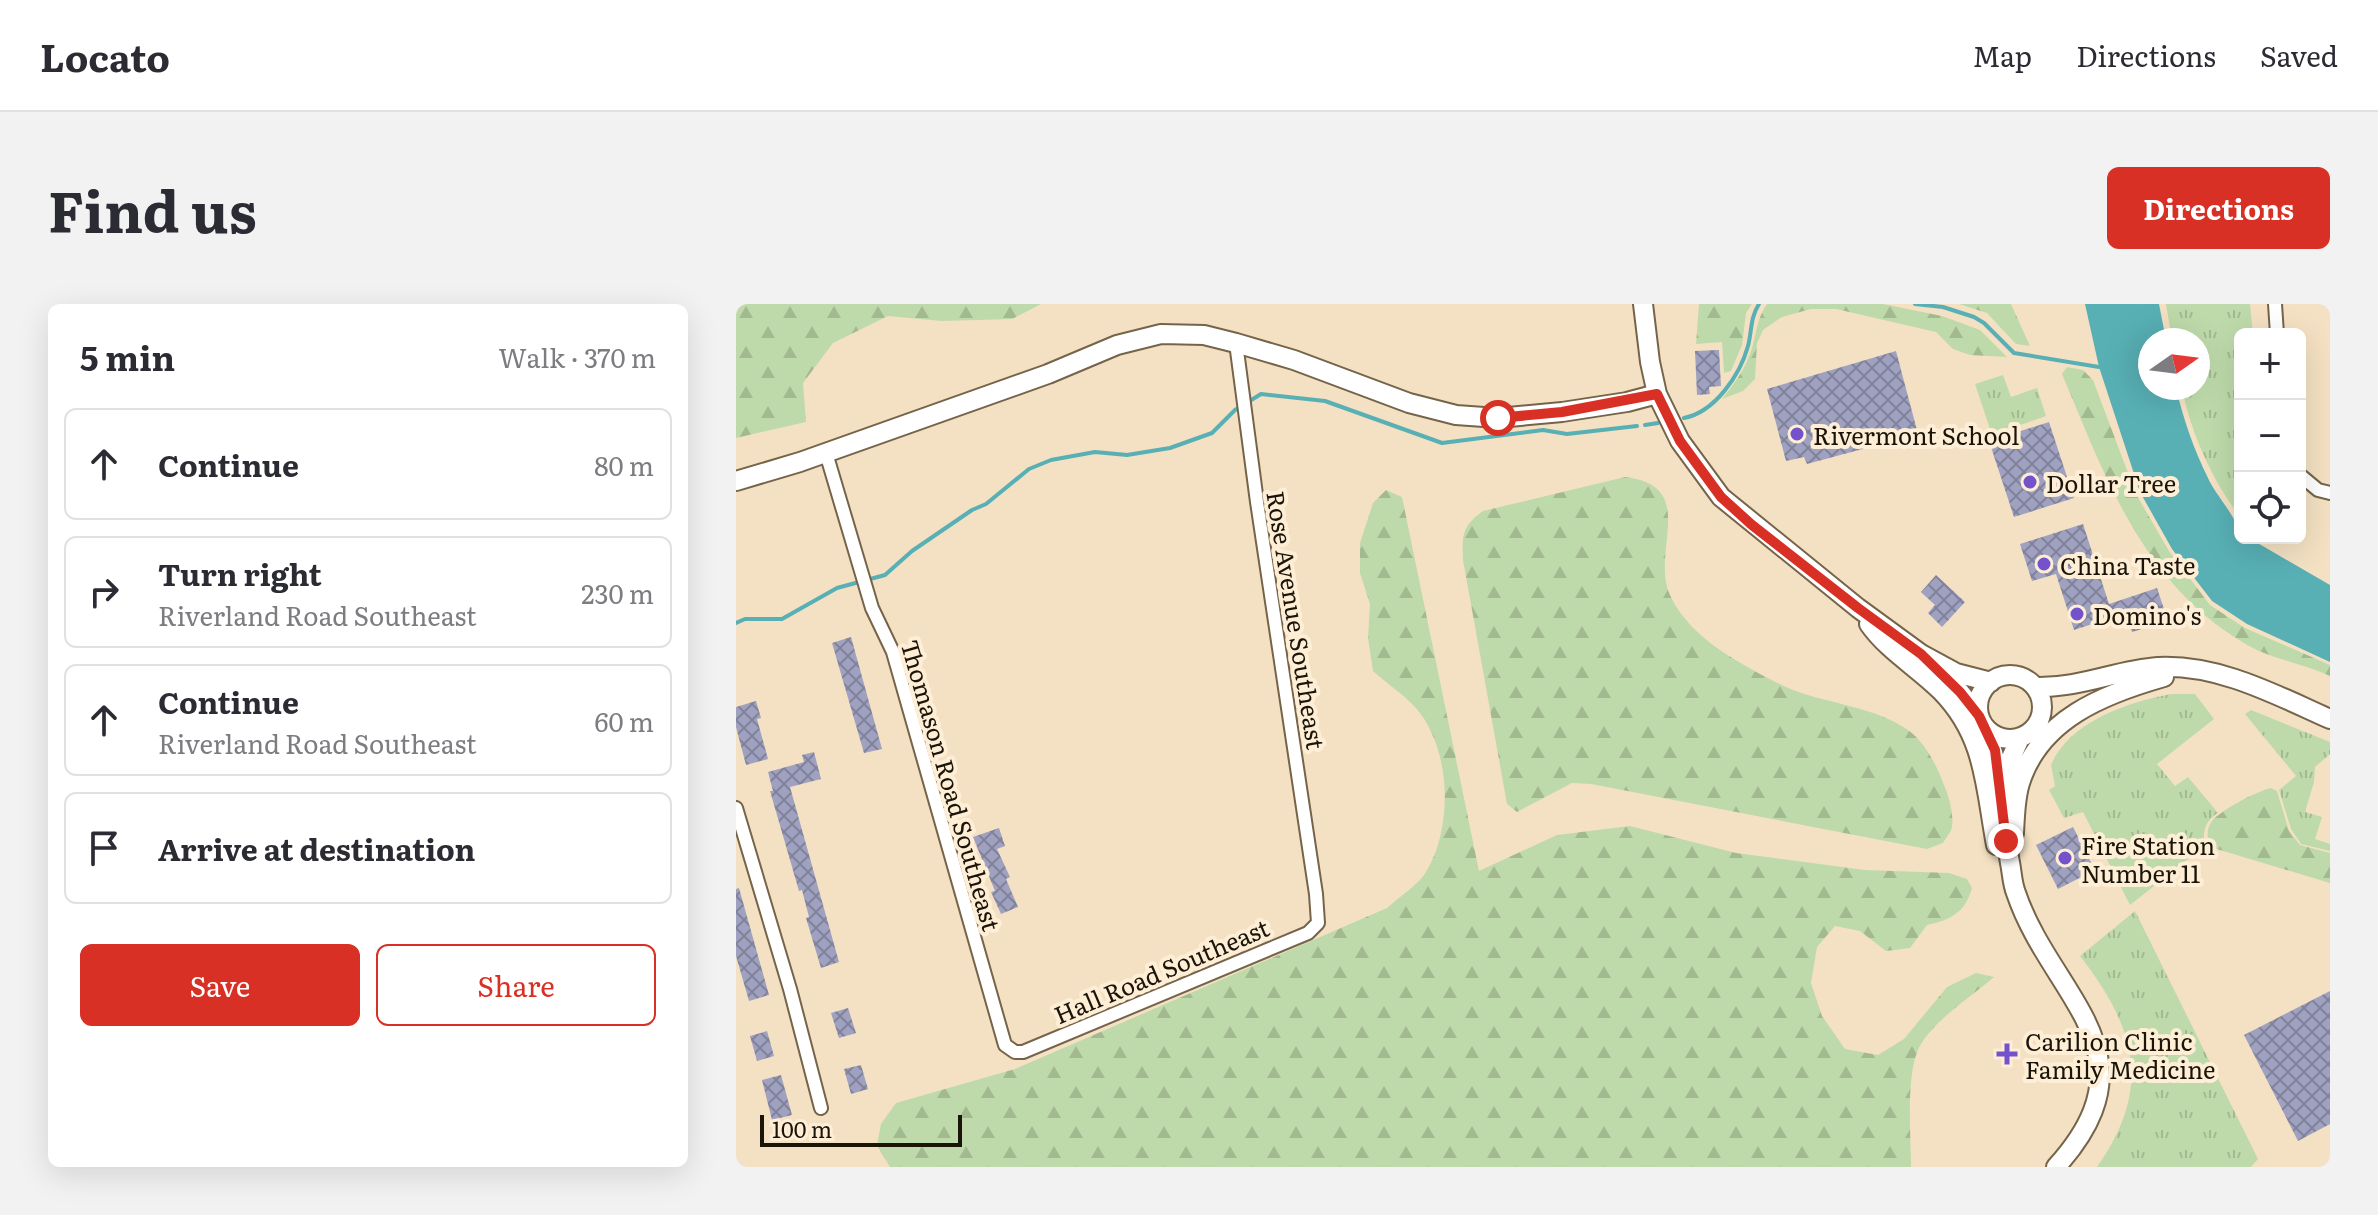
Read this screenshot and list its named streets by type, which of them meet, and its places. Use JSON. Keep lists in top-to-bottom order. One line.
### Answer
{"streets":{"street":["Rose Avenue Southeast","Thomason Road Southeast","Hall Road Southeast"]},"crossings":[["Rose Avenue Southeast","Hall Road Southeast"],["Thomason Road Southeast","Hall Road Southeast"]],"places":{"other":["Rivermont School","Dollar Tree","China Taste","Domino's","Fire Station Number 11"],"health":["Carilion Clinic Family Medicine"]},"scale_bar":"100 m","north":"right","page":{"header":"Locato","nav":["Map","Directions","Saved"],"title":"Find us","buttons":["Directions",["Save","Share"]],"heading":["5 min","Walk · 370 m"],"map_buttons":["+","−"],"list":[["Continue","80 m"],["Turn right","Riverland Road Southeast","230 m"],["Continue","Riverland Road Southeast","60 m"],"Arrive at destination"],"scale":"100 m"}}
